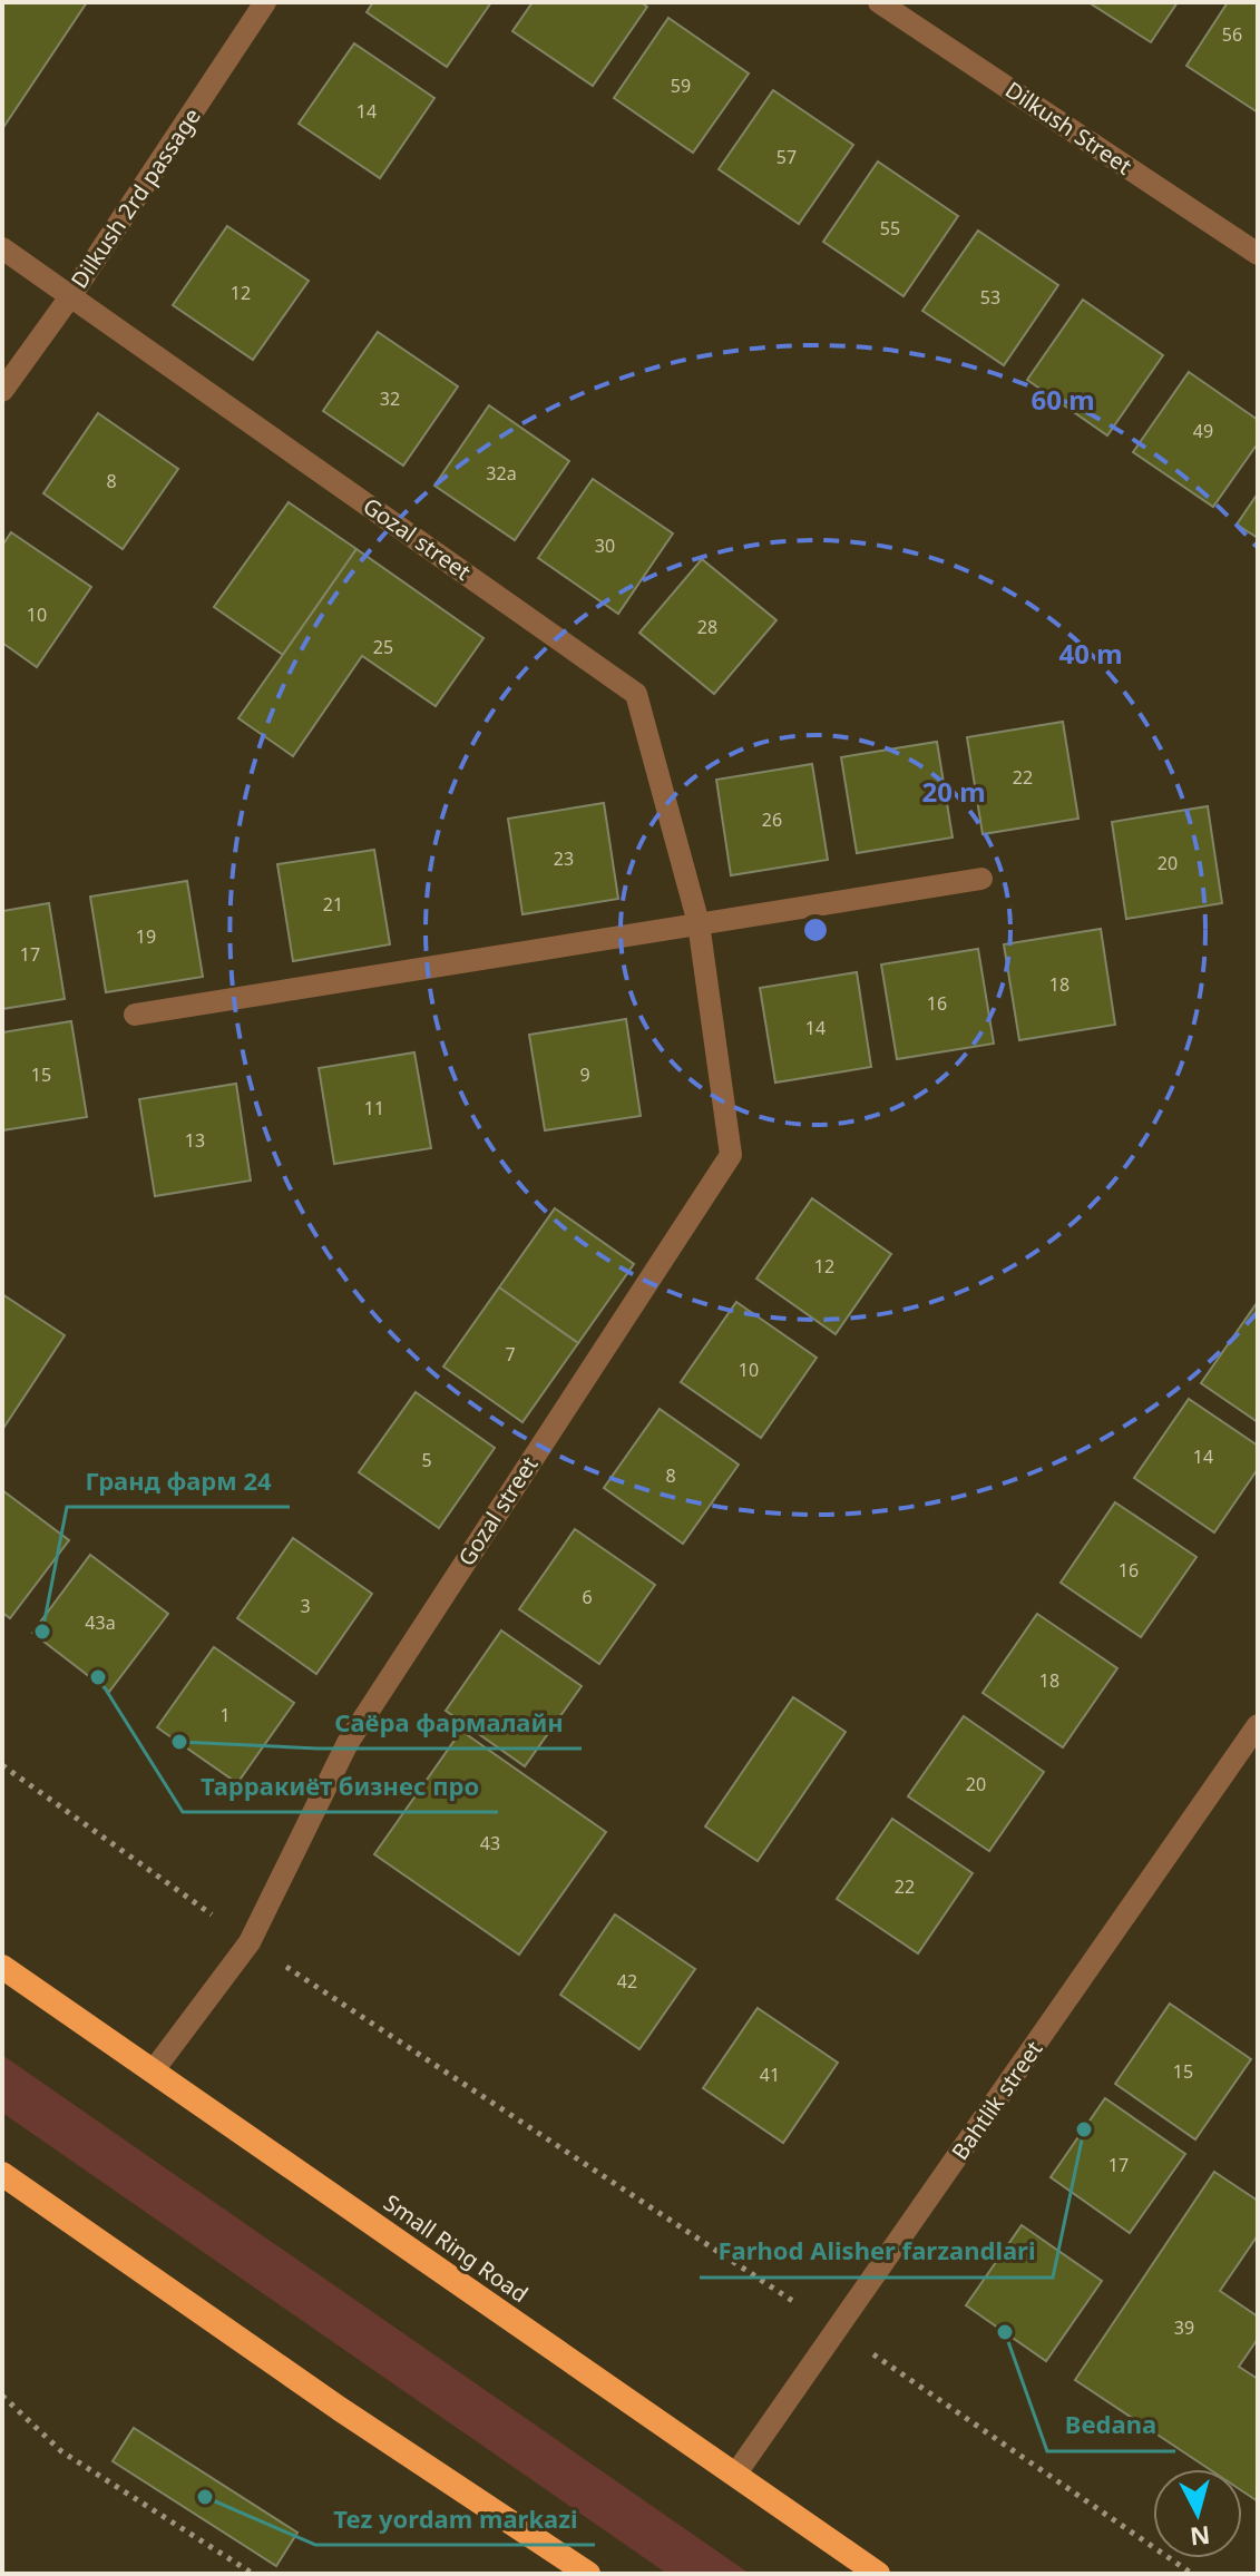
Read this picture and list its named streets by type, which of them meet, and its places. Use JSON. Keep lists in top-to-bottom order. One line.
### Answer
{"streets":{"highway":["Small Ring Road"],"street":["Dilkush Street","Dilkush 2rd passage","Gozal street","Bahtlik street"]},"crossings":[["Dilkush 2rd passage","Gozal street"],["Gozal street","Small Ring Road"],["Bahtlik street","Small Ring Road"]],"places":["Гранд фарм 24","Тарракиёт бизнес про","Саёра фармалайн","Farhod Alisher farzandlari","Bedana","Tez yordam markazi"],"house_numbers":["56","59","14","57","55","12","53","32","49","32a","8","30","10","28","25","22","26","23","20","21","19","17","18","16","14","15","9","11","13","12","7","10","14","5","8","16","6","3","43a","18","1","20","43","22","42","15","41","17","39"],"north":"bottom","rings":["60 m","40 m","20 m"]}
